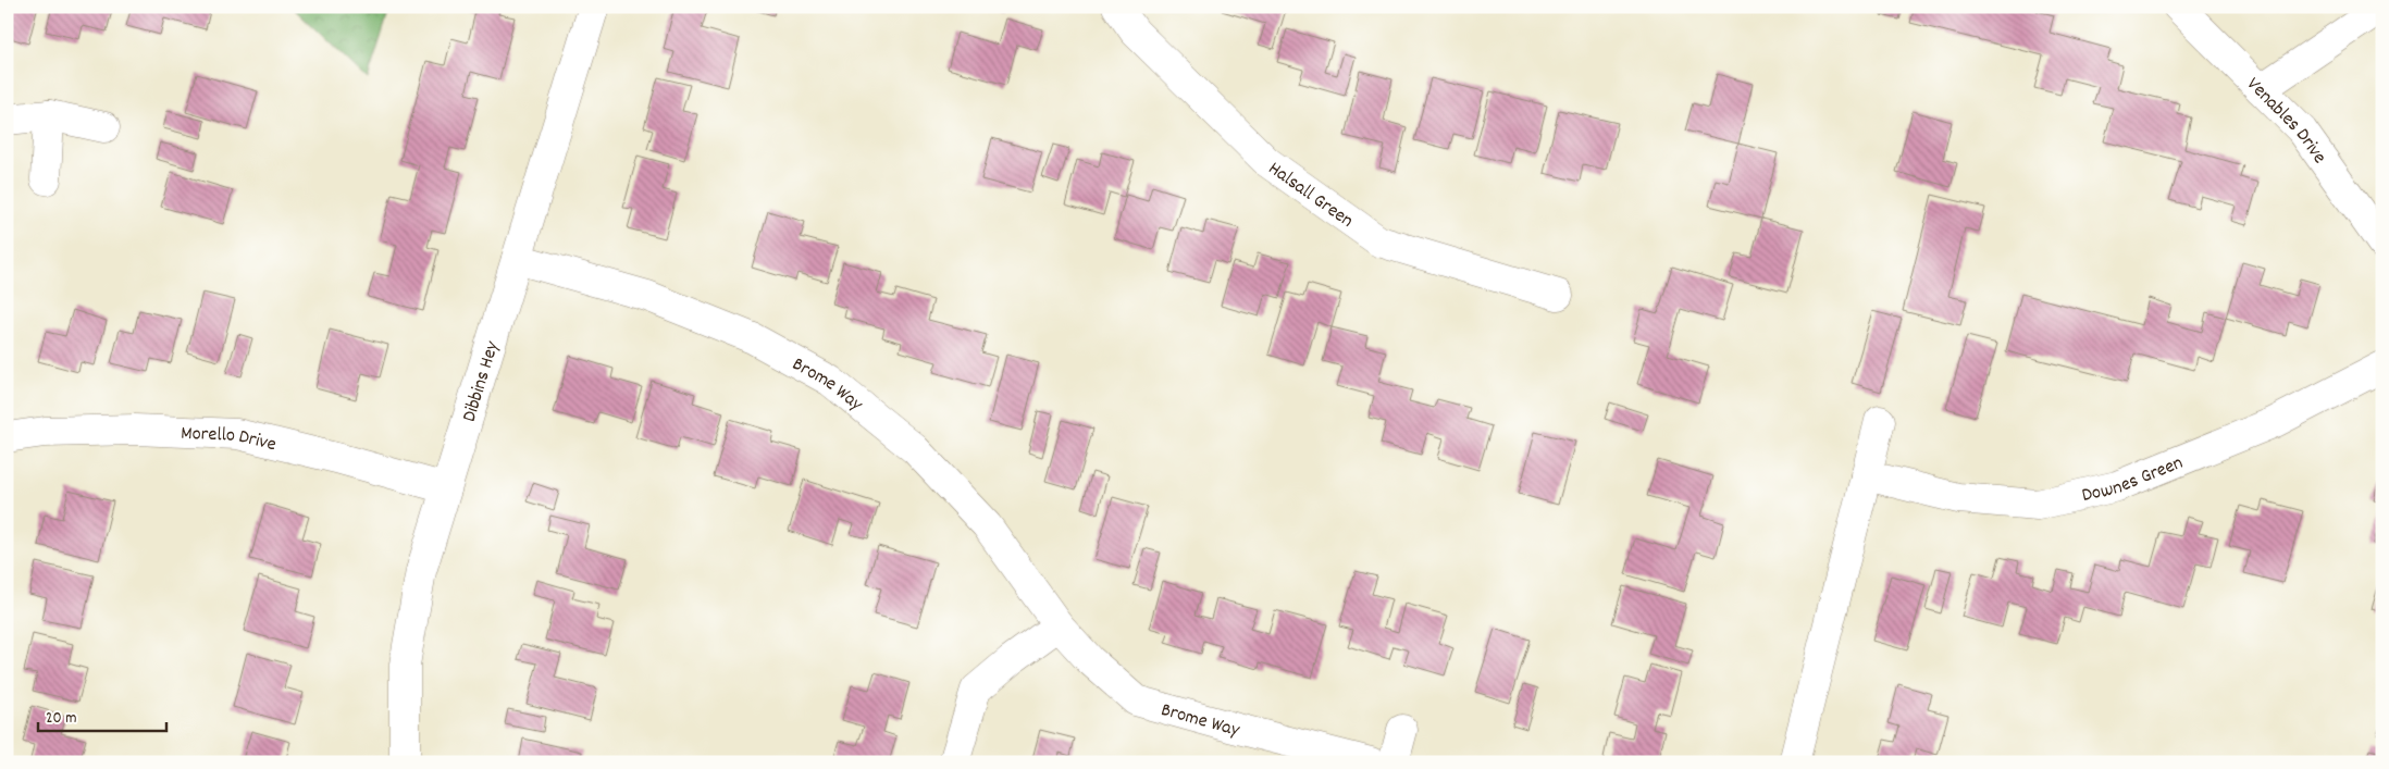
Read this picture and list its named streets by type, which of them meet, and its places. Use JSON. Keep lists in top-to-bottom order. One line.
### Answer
{"streets":{"street":["Venables Drive","Halsall Green","Dibbins Hey","Brome Way","Morello Drive","Downes Green"]},"crossings":[["Dibbins Hey","Brome Way"],["Dibbins Hey","Morello Drive"]],"scale_bar":"20 m"}
